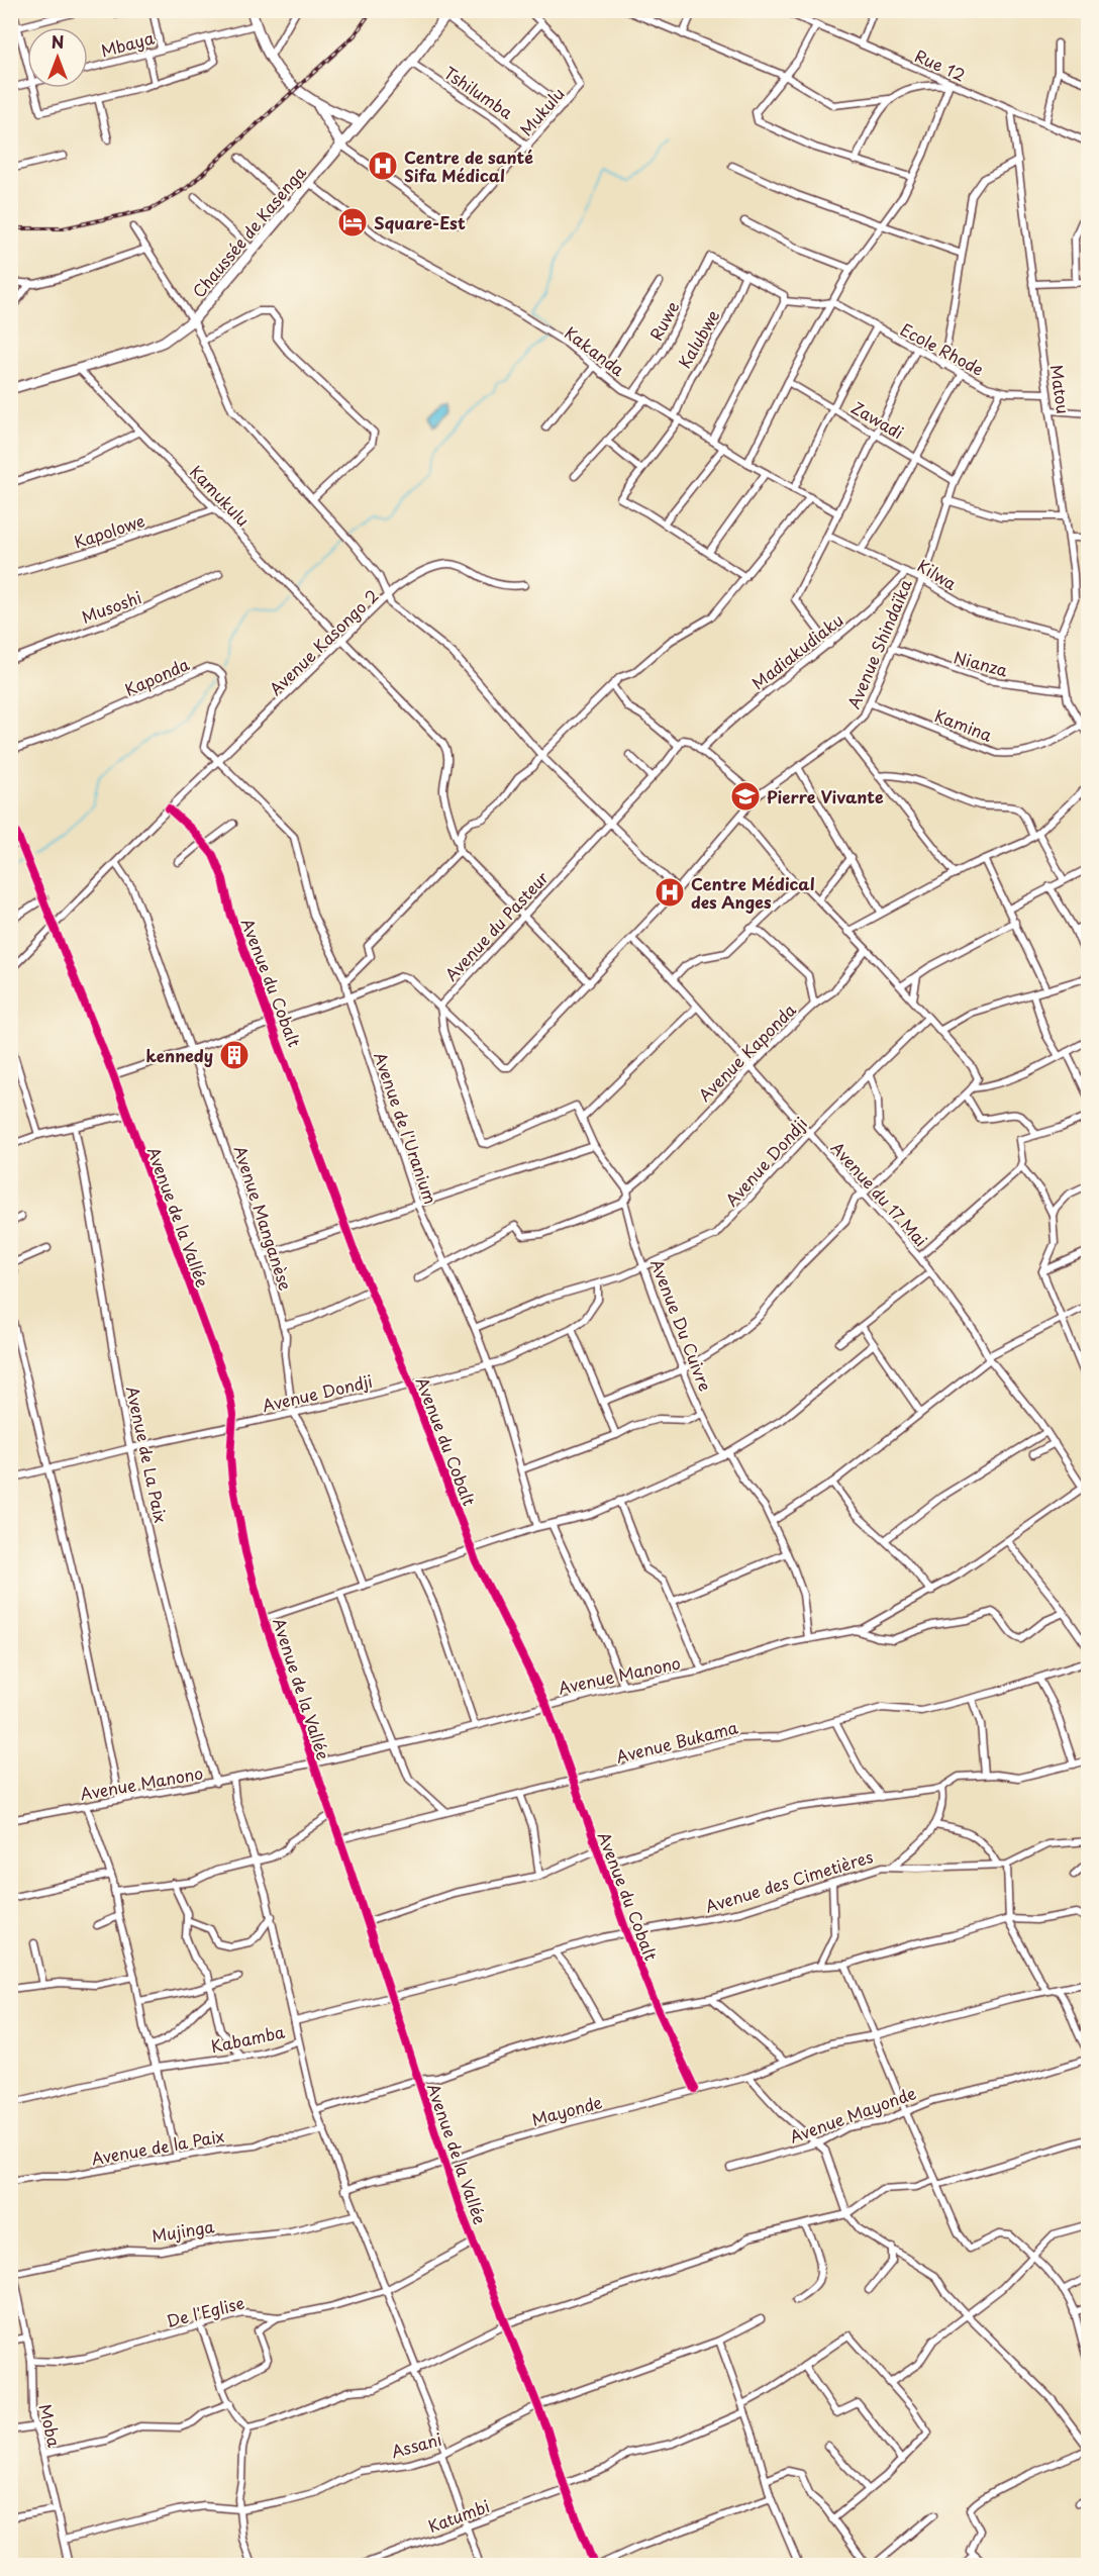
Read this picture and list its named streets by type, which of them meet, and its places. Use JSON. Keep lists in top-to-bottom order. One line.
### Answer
{"streets":{"main road":["Chaussée de Kasenga"],"street":["Mbaya","Rue 12","Tshilumba","Mukulu","Ruwe","Kalubwe","Ecole Rhode","Kakanda","Matou","Zawadi","Kamukulu","Kapolowe","Kilwa","Musoshi","Avenue Kasongo 2","Avenue Shindaïka","Madiakudiaku","Nianza","Kaponda","Kamina","Avenue du Pasteur","Avenue du Cobalt","Avenue Kaponda","Avenue de l'Uranium","Avenue Dondji","Avenue du 17 Mai","Avenue de la Vallée","Avenue Manganèse","Avenue Du Cuivre","Avenue de La Paix","Avenue Manono","Avenue Bukama","Avenue des Cimetières","Kabamba","Mayonde","Avenue Mayonde","Avenue de la Paix","Mujinga","De l'Eglise","Moba","Assani","Katumbi"]},"crossings":[["Rue 12","Matou"],["Tshilumba","Mukulu"],["Tshilumba","Chaussée de Kasenga"],["Mukulu","Chaussée de Kasenga"],["Chaussée de Kasenga","Kakanda"],["Chaussée de Kasenga","Kamukulu"],["Ruwe","Kalubwe"],["Ruwe","Kakanda"],["Kalubwe","Kakanda"],["Ecole Rhode","Matou"],["Ecole Rhode","Avenue Shindaïka"],["Matou","Kilwa"],["Matou","Nianza"],["Matou","Kamina"],["Zawadi","Avenue Shindaïka"],["Kamukulu","Kapolowe"],["Kamukulu","Avenue Kasongo 2"],["Kilwa","Avenue Shindaïka"],["Kilwa","Madiakudiaku"],["Avenue Kasongo 2","Avenue Shindaïka"],["Avenue Kasongo 2","Kaponda"],["Avenue Kasongo 2","Avenue du Pasteur"],["Avenue Kasongo 2","Avenue du Cobalt"],["Avenue Kasongo 2","Avenue de l'Uranium"],["Avenue Kasongo 2","Avenue de la Vallée"],["Avenue Kasongo 2","Avenue Manganèse"],["Avenue Shindaïka","Nianza"],["Avenue Shindaïka","Kamina"],["Avenue Shindaïka","Avenue du Pasteur"],["Avenue Shindaïka","Avenue du 17 Mai"],["Kaponda","Avenue de l'Uranium"],["Avenue du Cobalt","Avenue Dondji"],["Avenue du Cobalt","Avenue Manono"],["Avenue du Cobalt","Avenue Bukama"],["Avenue du Cobalt","Avenue des Cimetières"],["Avenue du Cobalt","Mayonde"],["Avenue Kaponda","Avenue du 17 Mai"],["Avenue de l'Uranium","Avenue Dondji"],["Avenue Dondji","Avenue du 17 Mai"],["Avenue Dondji","Avenue de la Vallée"],["Avenue Dondji","Avenue Manganèse"],["Avenue Dondji","Avenue Du Cuivre"],["Avenue Dondji","Avenue de La Paix"],["Avenue du 17 Mai","Avenue Manono"],["Avenue de la Vallée","Avenue Manono"],["Avenue de la Vallée","Avenue Bukama"],["Avenue de la Vallée","Avenue des Cimetières"],["Avenue de la Vallée","Mayonde"],["Avenue de la Vallée","De l'Eglise"],["Avenue de la Vallée","Assani"],["Avenue de la Vallée","Katumbi"],["Avenue Du Cuivre","Avenue Manono"],["Avenue de La Paix","Avenue Manono"],["Avenue Manono","Kabamba"],["Avenue des Cimetières","Kabamba"],["Mujinga","Moba"],["De l'Eglise","Moba"],["Moba","Assani"]],"places":{"hospital":["Centre de santé Sifa Médical","Centre Médical des Anges"],"hotel":["Square-Est"],"school or university":["Pierre Vivante"],"building":["kennedy"]},"north":"top"}
